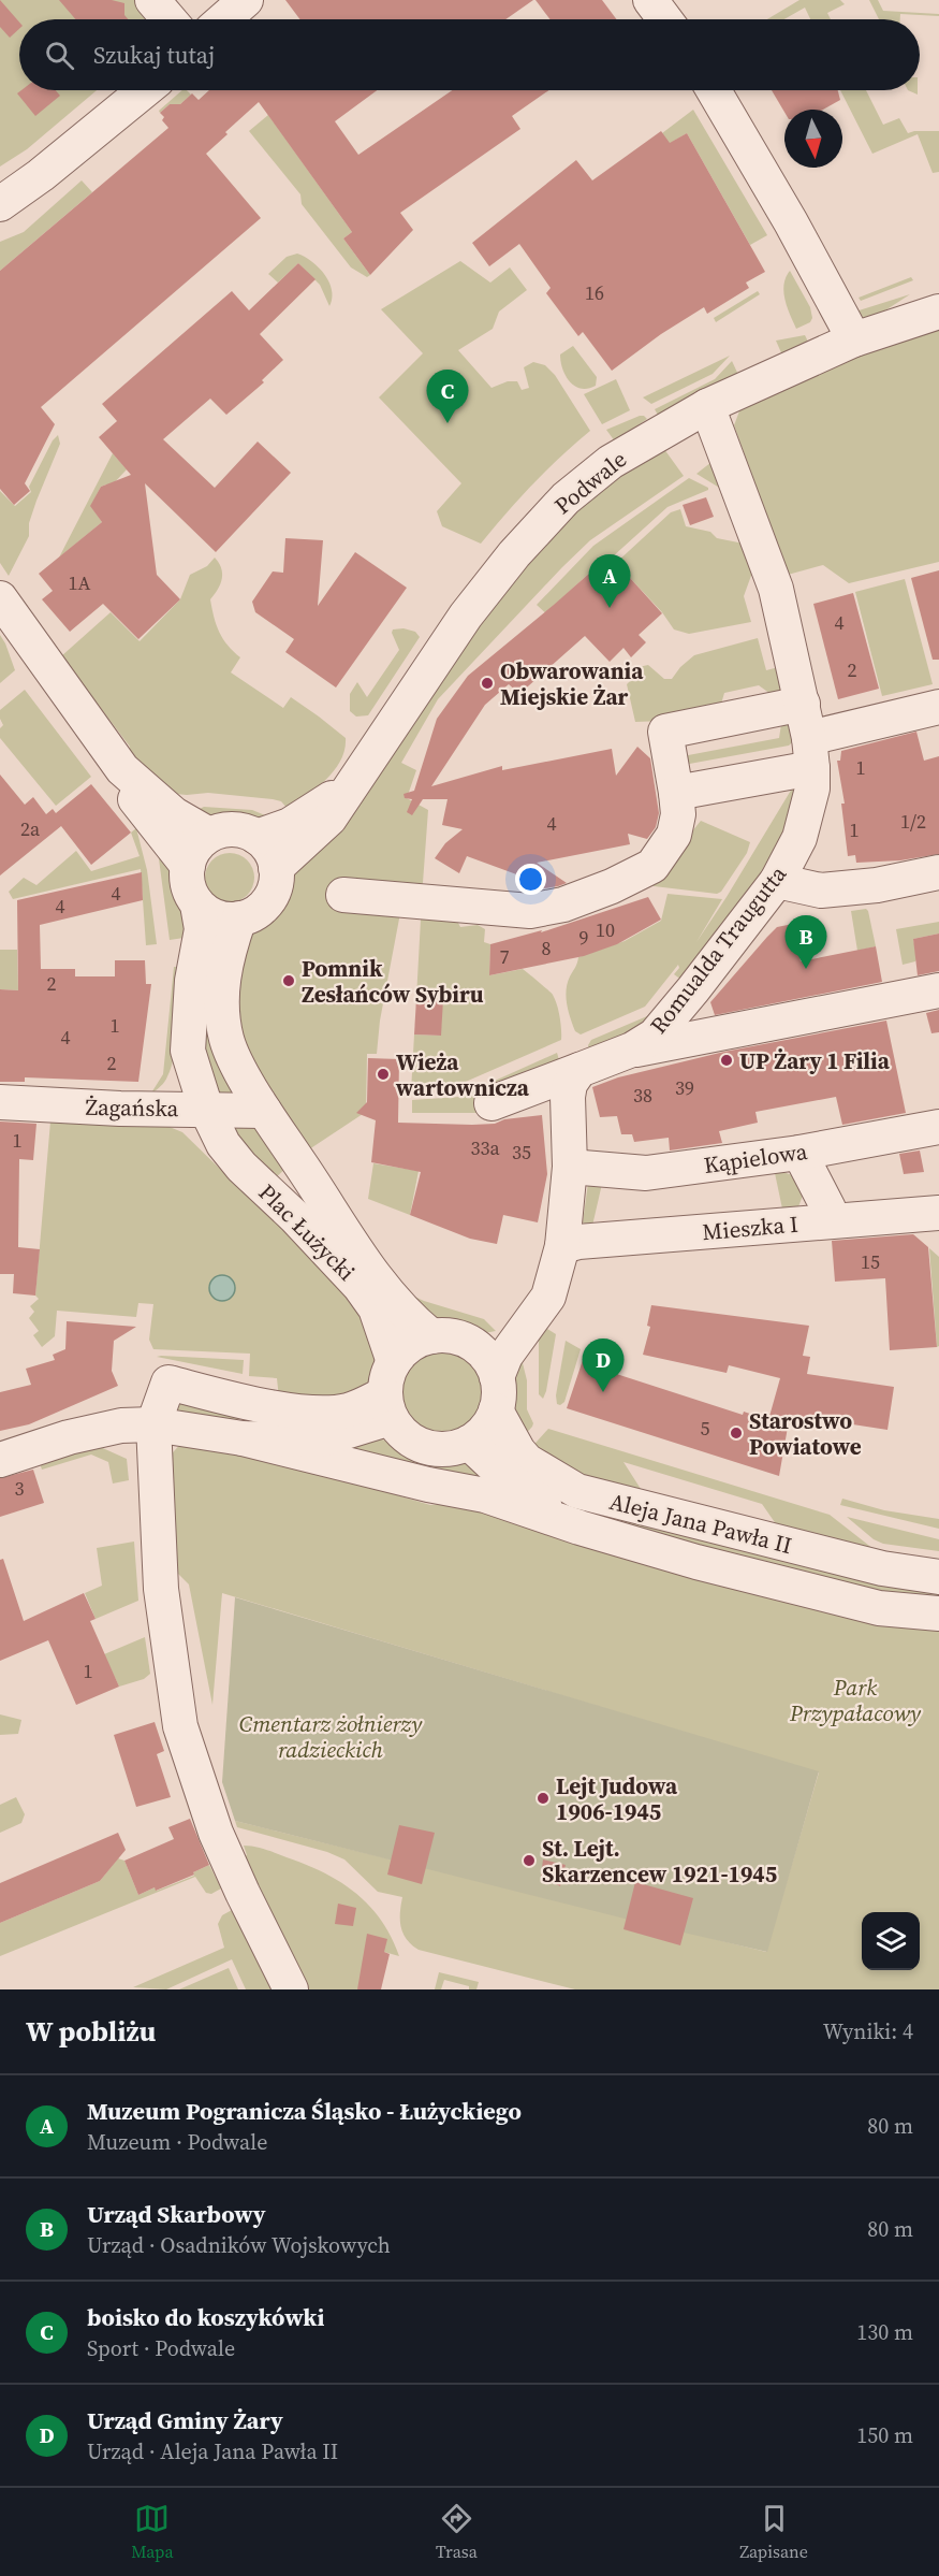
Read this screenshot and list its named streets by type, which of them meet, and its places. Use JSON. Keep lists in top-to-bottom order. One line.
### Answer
{"streets":{"street":["Podwale","Romualda Traugutta","Żagańska","Kąpielowa","Mieszka I","Plac Łużycki","Aleja Jana Pawła II"]},"crossings":[["Podwale","Romualda Traugutta"],["Podwale","Plac Łużycki"],["Żagańska","Plac Łużycki"],["Plac Łużycki","Aleja Jana Pawła II"]],"parks":["Park Przypałacowy","Cmentarz żołnierzy radzieckich"],"places":["Obwarowania Miejskie Żar","Pomnik Zesłańców Sybiru","UP Żary 1 Filia","Wieża wartownicza","Starostwo Powiatowe","Lejt Judowa 1906-1945","St. Lejt. Skarzencew 1921-1945"],"house_numbers":["16","1A","4","2","1","1/2","4","2a","1","4","4","10","9","8","7","2","1","4","2","39","38","1","33a","35","15","5","3","1"],"north":"bottom","page":{"search":"Szukaj tutaj","pins":["C","A","B","D"],"heading":["W pobliżu","Wyniki: 4"],"list":[{"mark":"A","name":"Muzeum Pogranicza Śląsko - Łużyckiego","note":"Muzeum · Podwale","value":"80 m"},{"mark":"B","name":"Urząd Skarbowy","note":"Urząd · Osadników Wojskowych","value":"80 m"},{"mark":"C","name":"boisko do koszykówki","note":"Sport · Podwale","value":"130 m"},{"mark":"D","name":"Urząd Gminy Żary","note":"Urząd · Aleja Jana Pawła II","value":"150 m"}],"nav":["Mapa","Trasa","Zapisane"]}}
